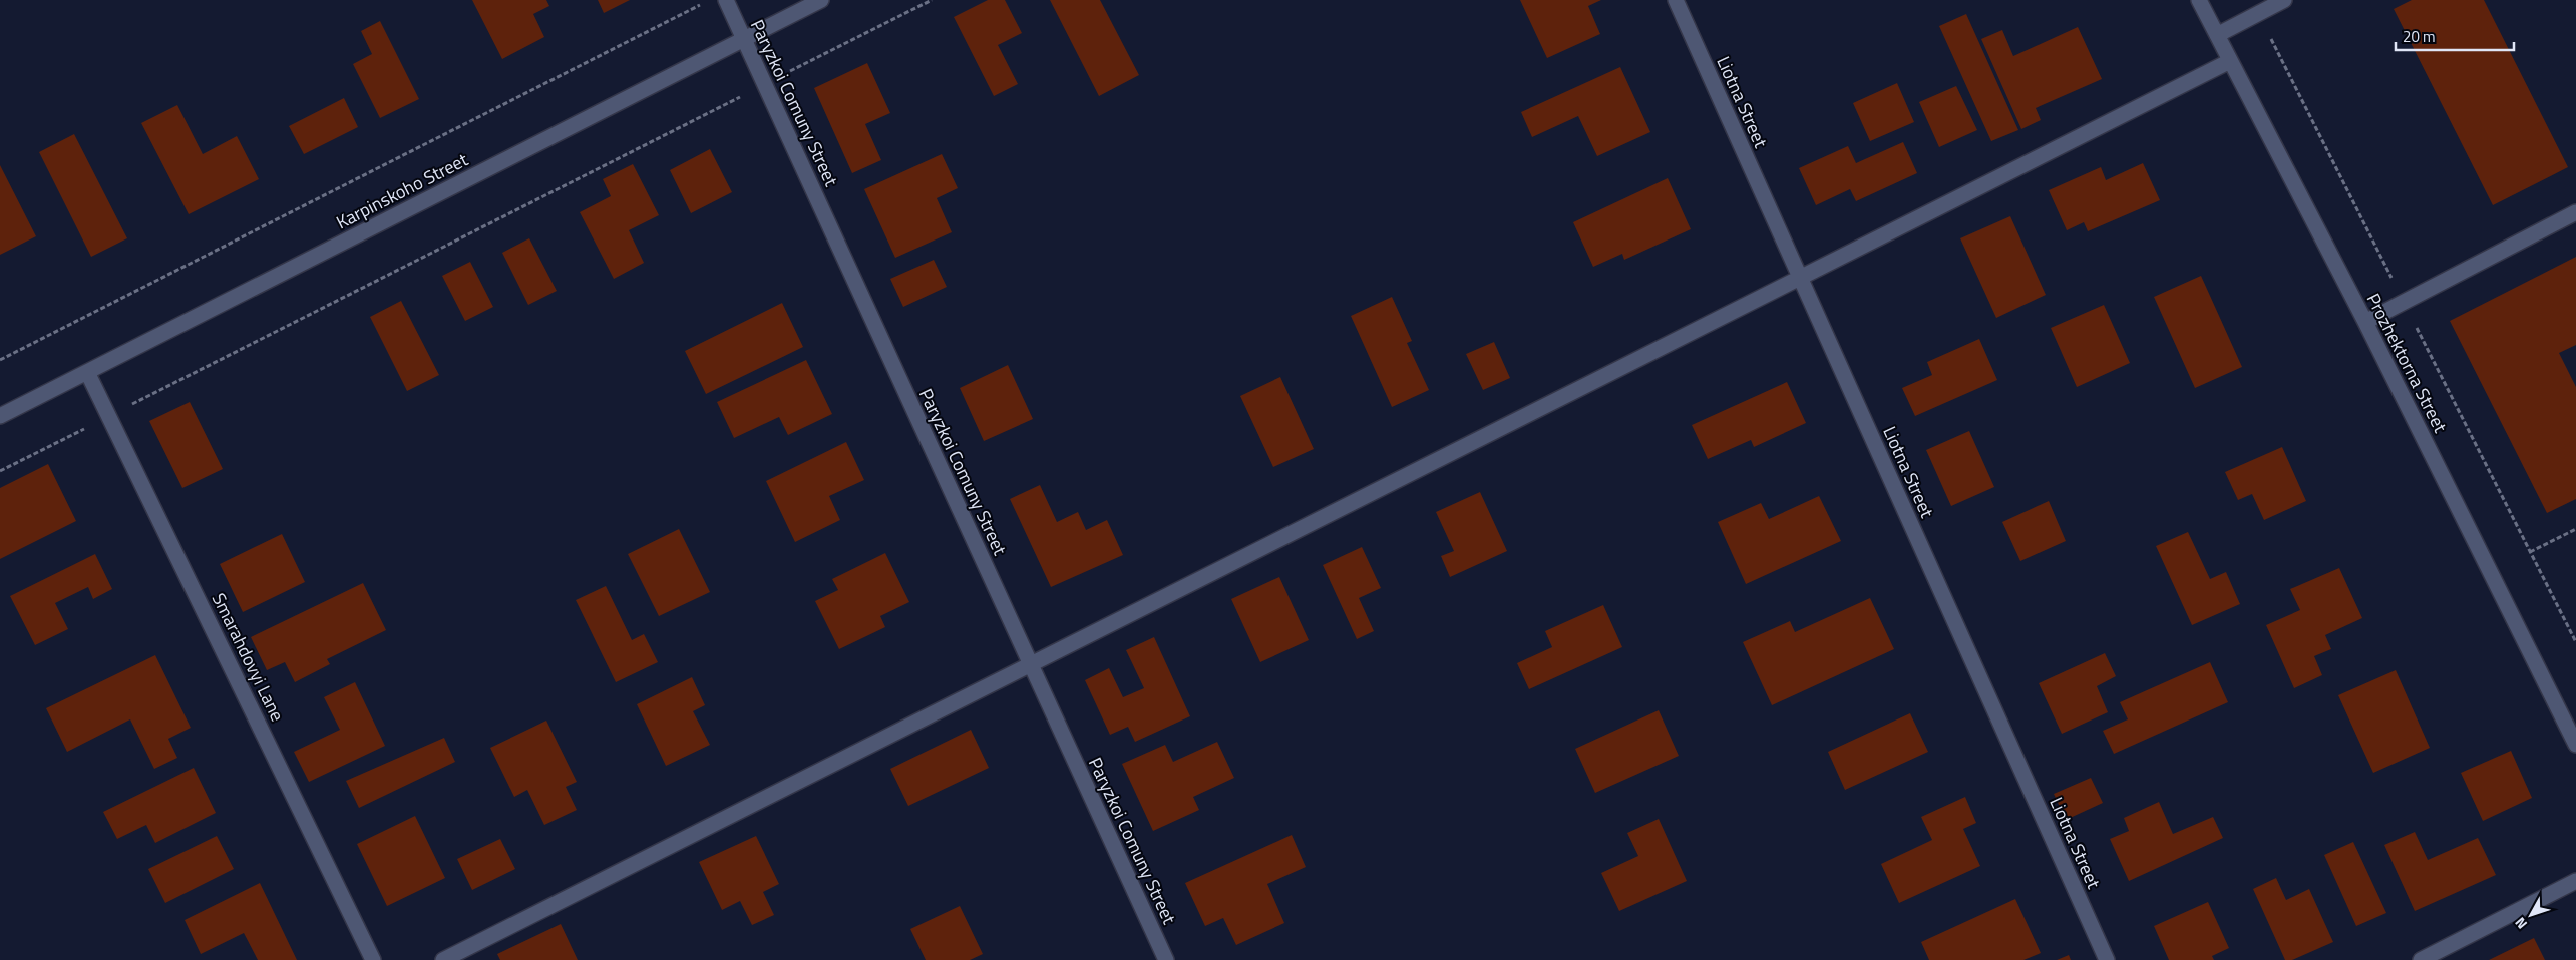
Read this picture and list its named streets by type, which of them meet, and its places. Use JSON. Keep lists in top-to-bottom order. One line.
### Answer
{"streets":{"street":["Liotna Street","Paryzkoi Comuny Street","Karpinskoho Street","Prozhektorna Street","Smarahdovyi Lane"]},"crossings":[["Paryzkoi Comuny Street","Karpinskoho Street"],["Karpinskoho Street","Smarahdovyi Lane"]],"scale_bar":"20 m","north":"bottom left"}
